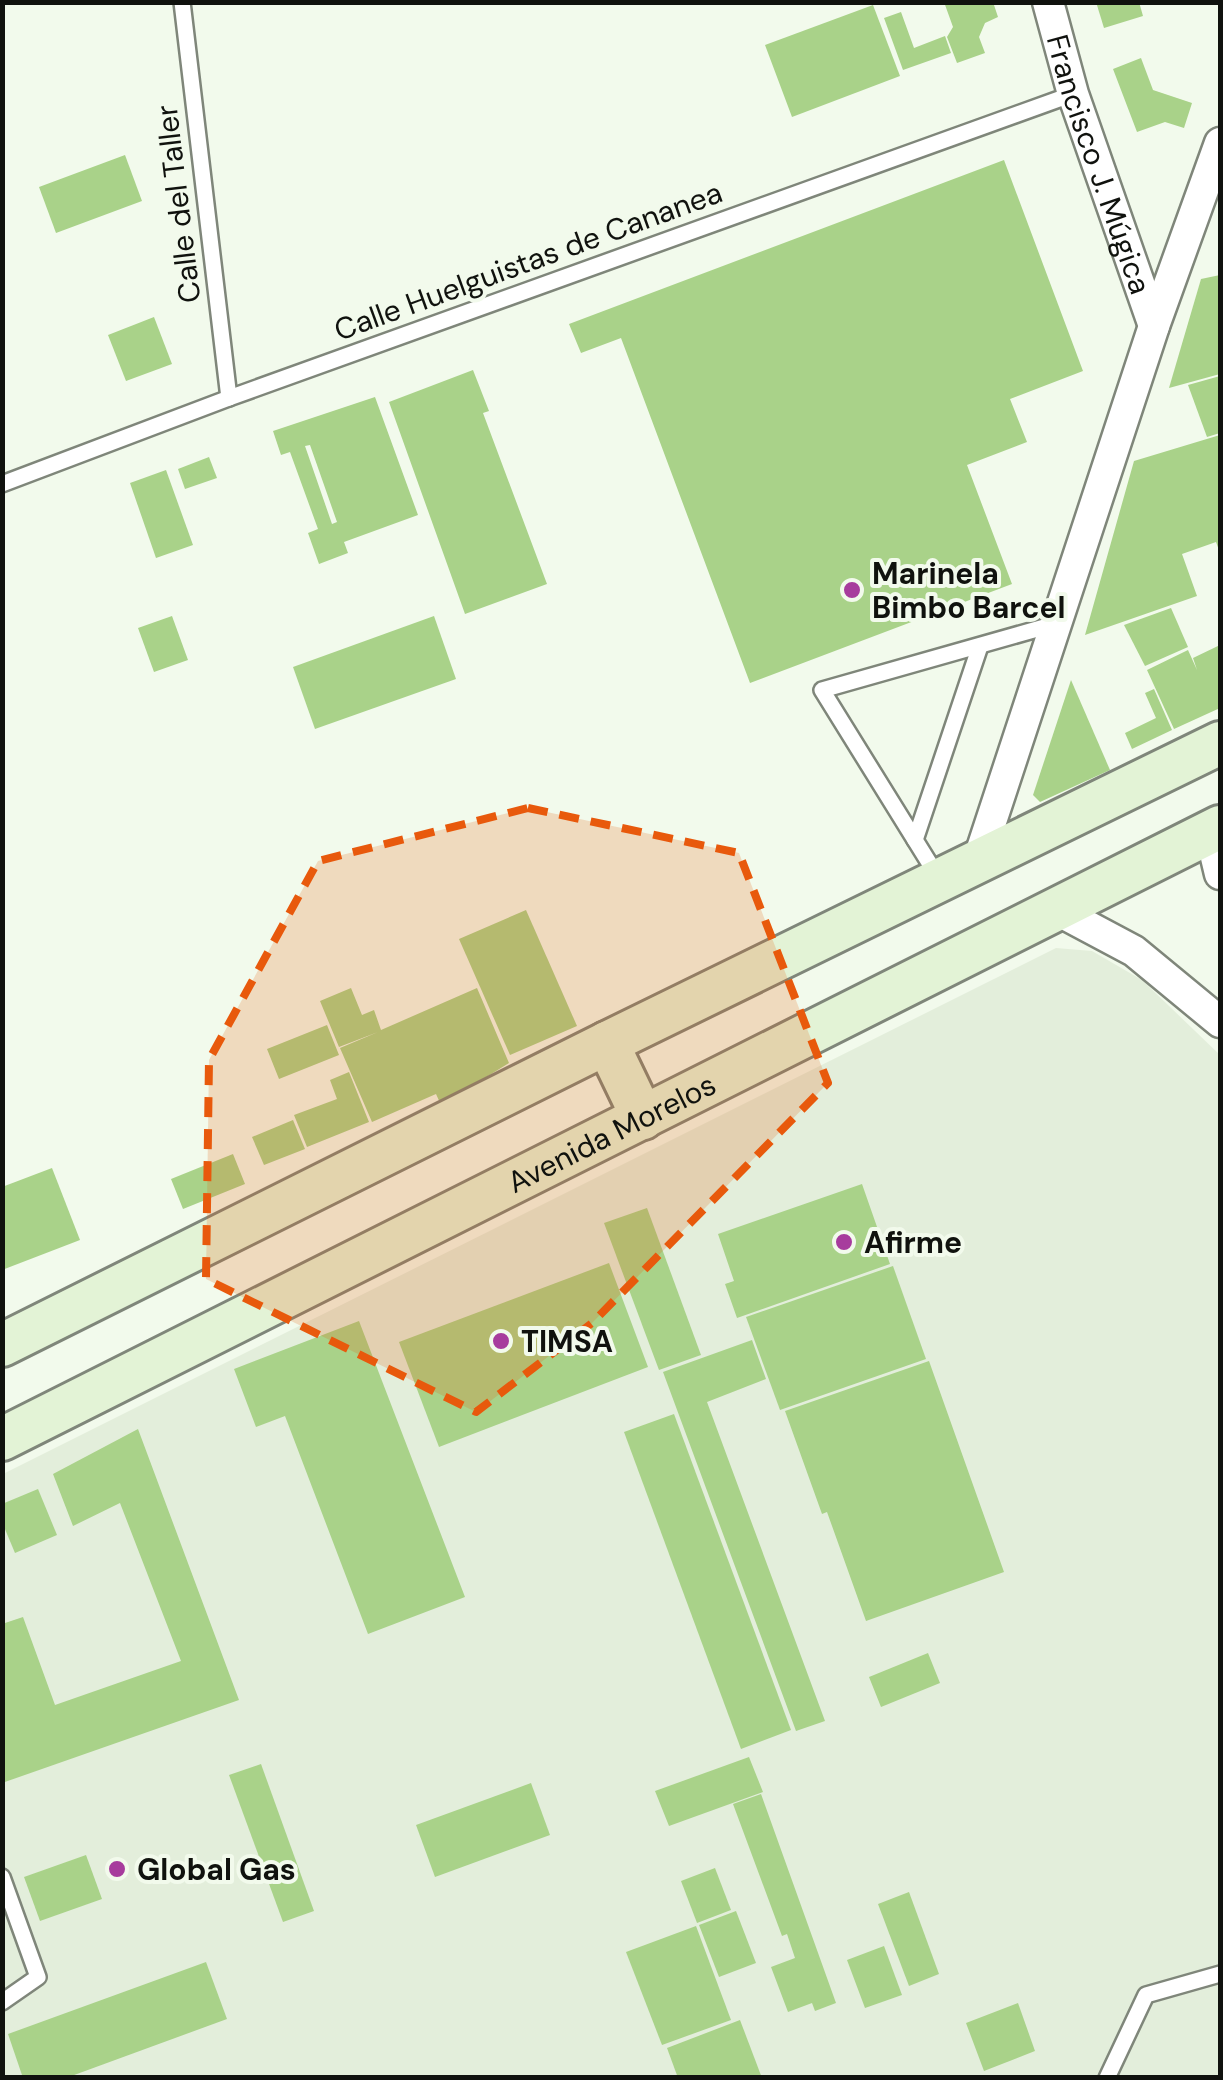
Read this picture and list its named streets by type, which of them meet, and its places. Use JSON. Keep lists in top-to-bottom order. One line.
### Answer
{"streets":{"main road":["Avenida Morelos"],"street":["Francisco J. Múgica"],"lane":["Calle del Taller","Calle Huelguistas de Cananea"]},"crossings":[["Francisco J. Múgica","Calle Huelguistas de Cananea"],["Calle del Taller","Calle Huelguistas de Cananea"]],"places":["Marinela Bimbo Barcel","Afirme","TIMSA","Global Gas"]}
